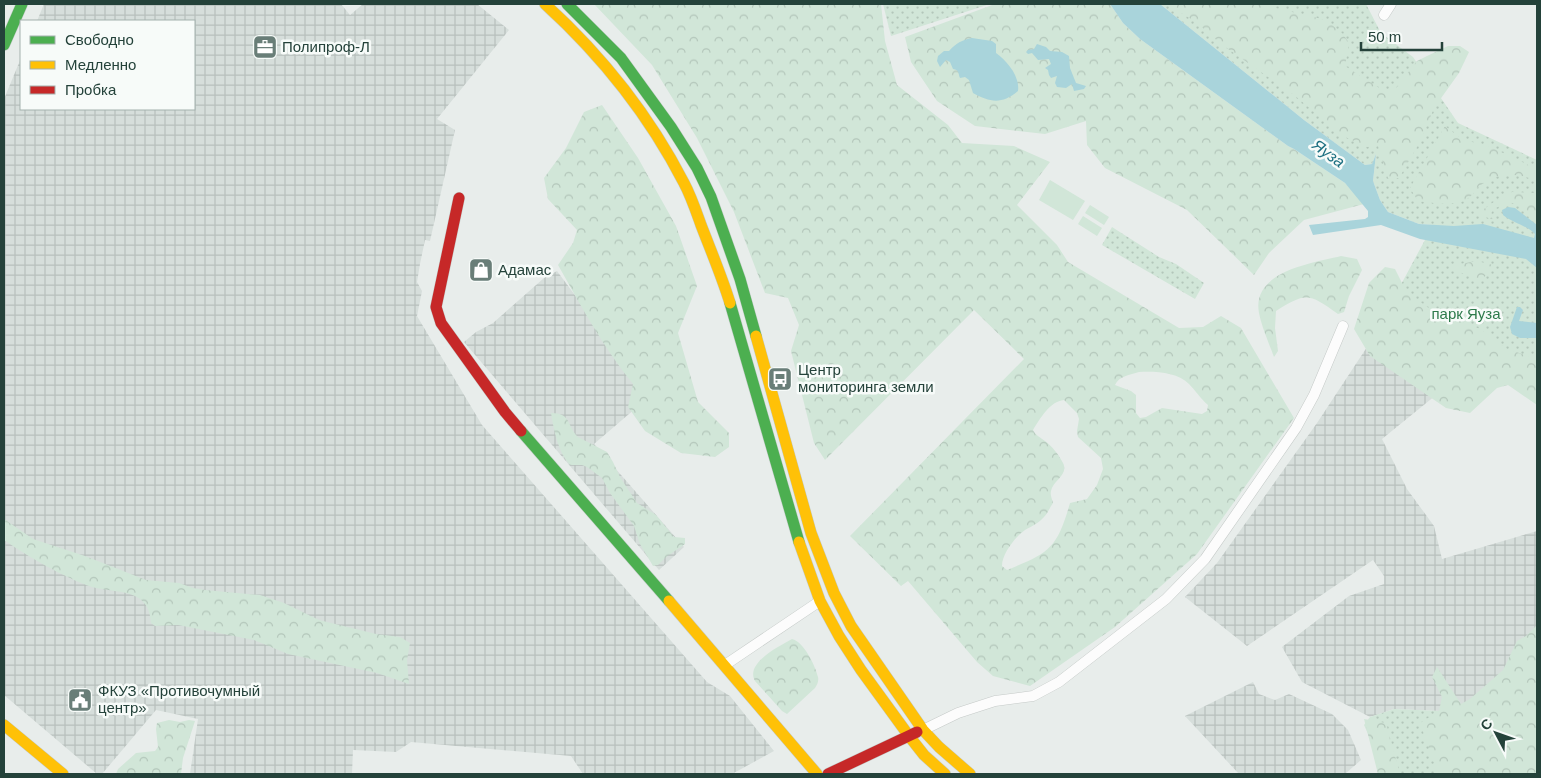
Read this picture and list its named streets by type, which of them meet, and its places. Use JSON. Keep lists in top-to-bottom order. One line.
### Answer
{"water":["Яуза"],"parks":["парк Яуза"],"places":{"office":["Полипроф-Л"],"shop":["Адамас"],"bus stop":["Центр мониторинга земли"],"public building":["ФКУЗ «Противочумный центр»"]},"legend":["Свободно","Медленно","Пробка"],"scale_bar":"50 m","north":"top left"}
